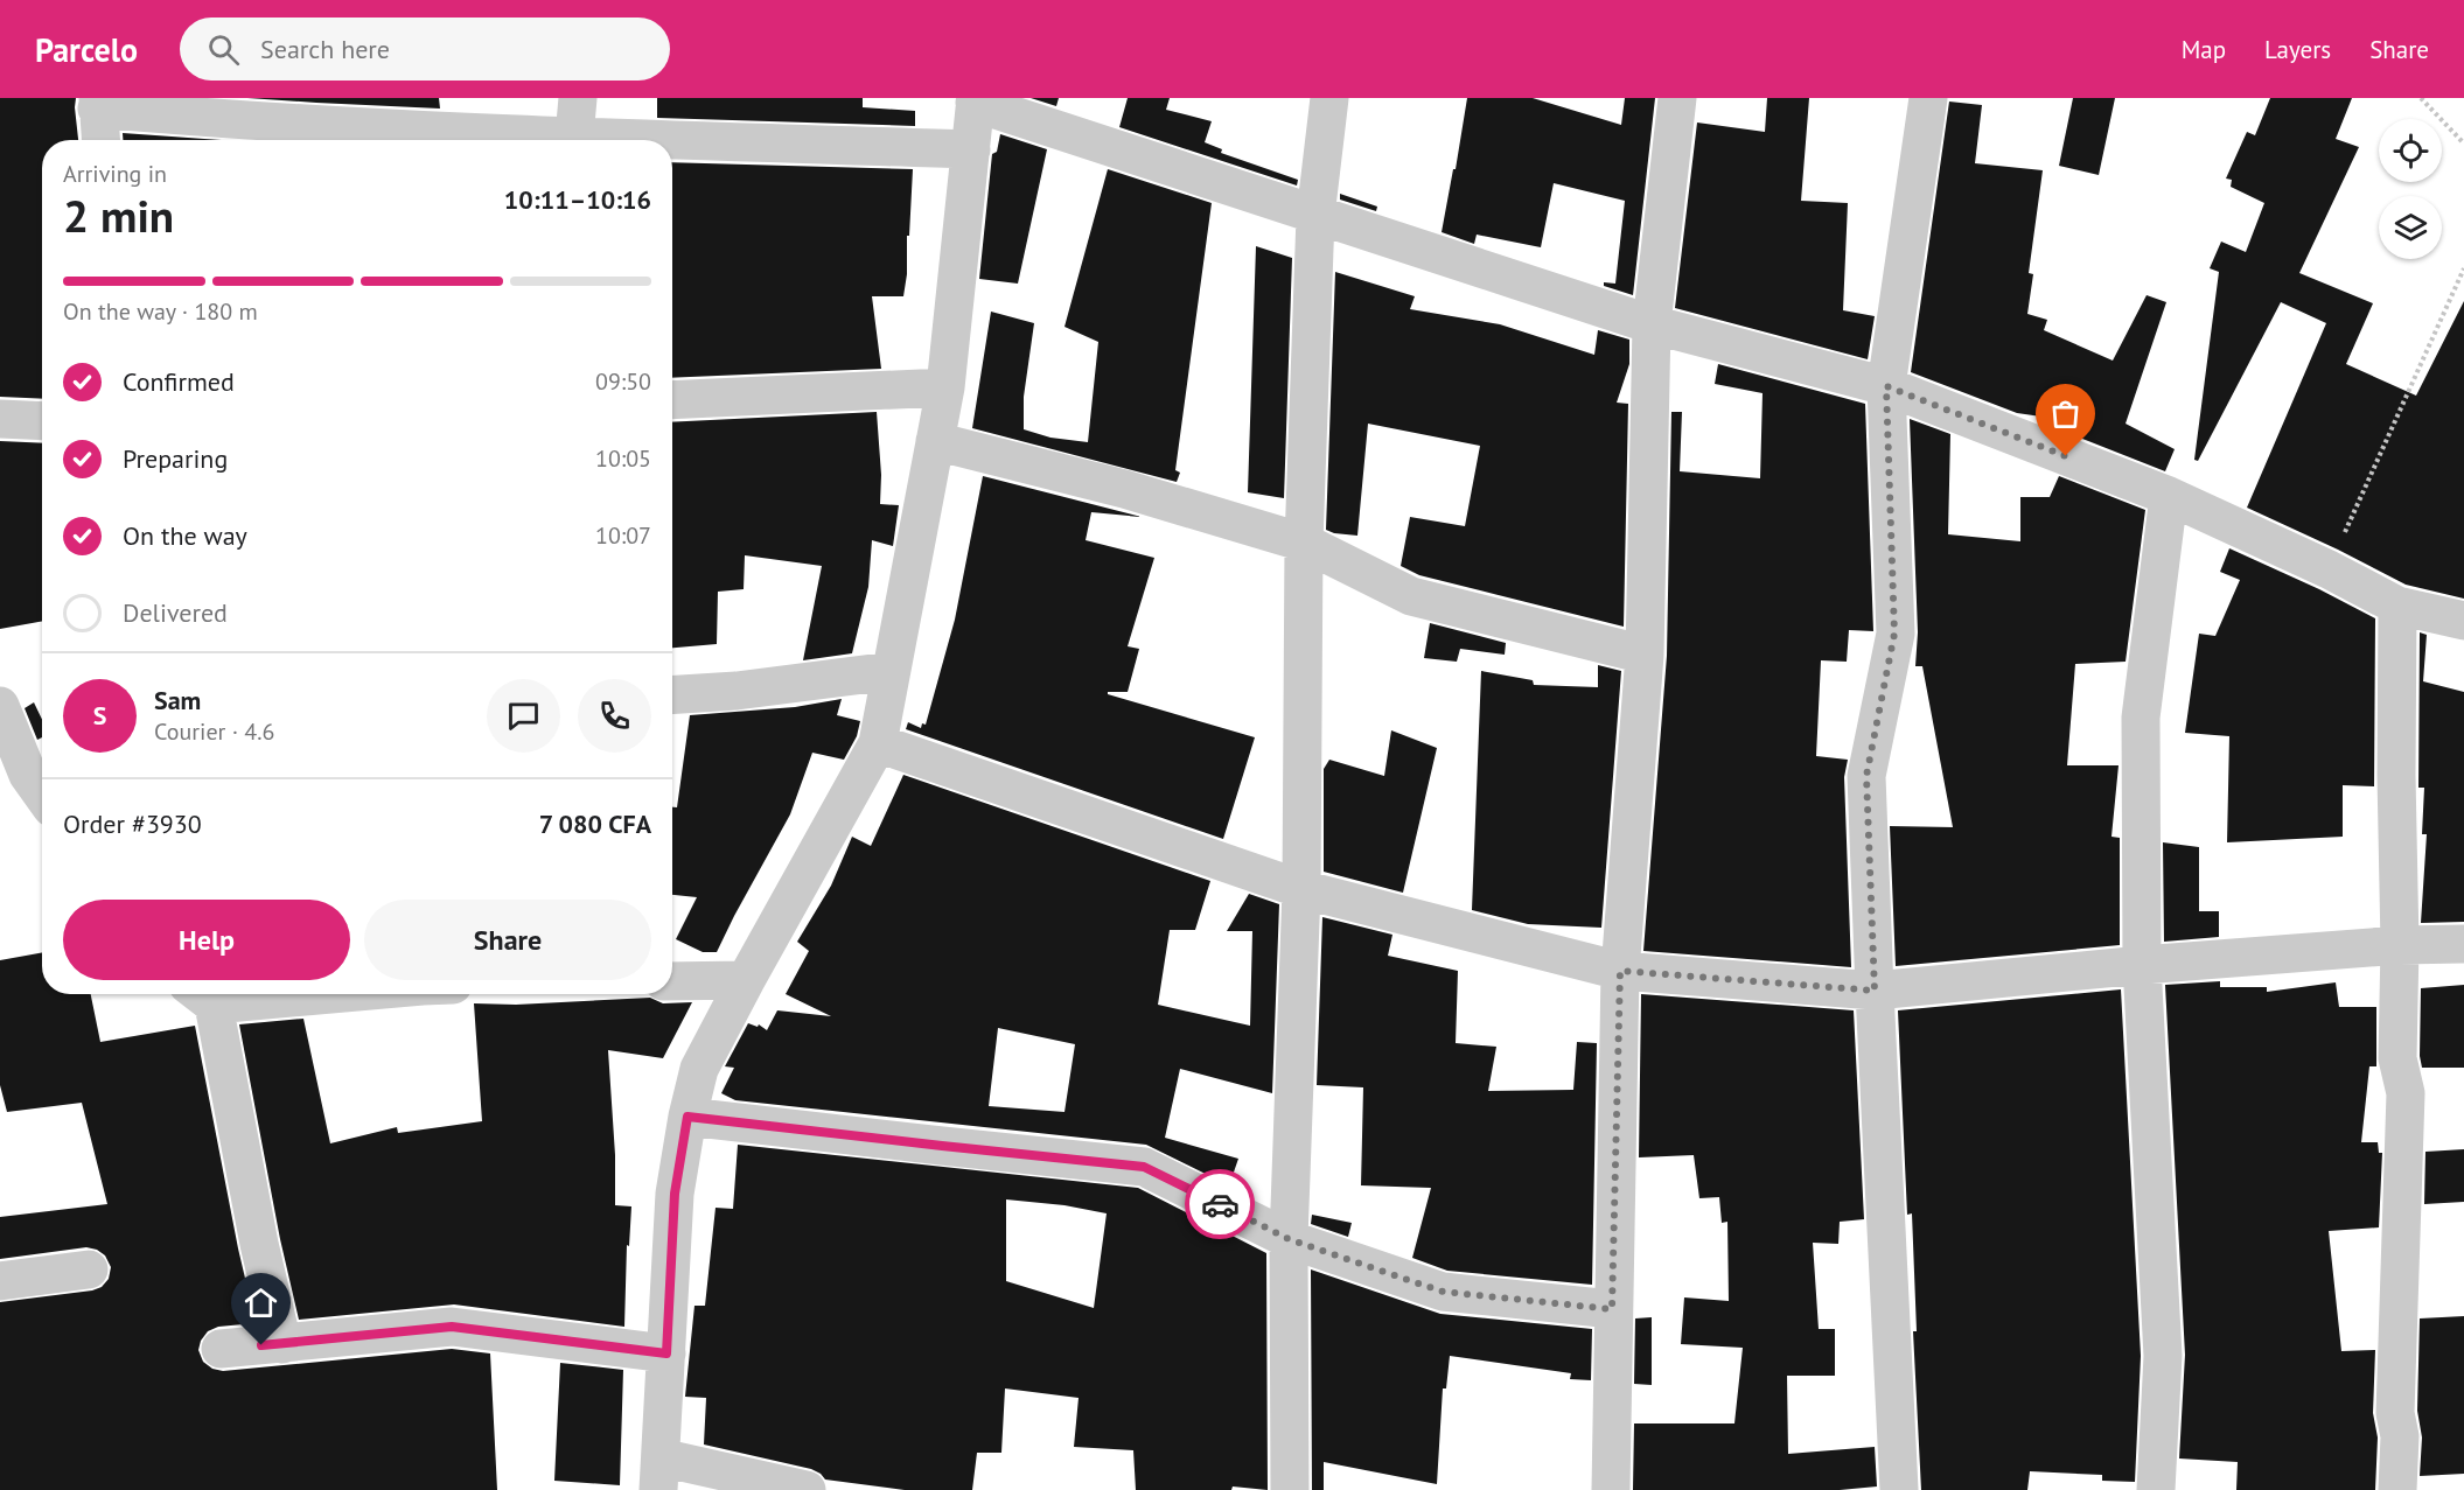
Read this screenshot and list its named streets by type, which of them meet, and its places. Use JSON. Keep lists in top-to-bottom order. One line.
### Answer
{"page":{"header":"Parcelo","search":"Search here","nav":["Map","Layers","Share"],"heading":["2 min","Arriving in","10:11–10:16"],"panel":["Sam","Courier · 4.6","Order #3930","7 080 CFA"],"bar":"On the way · 180 m","list":[["Confirmed","09:50"],["Preparing","10:05"],["On the way","10:07"],"Delivered"],"round":"S","buttons":["Help","Share"]}}
